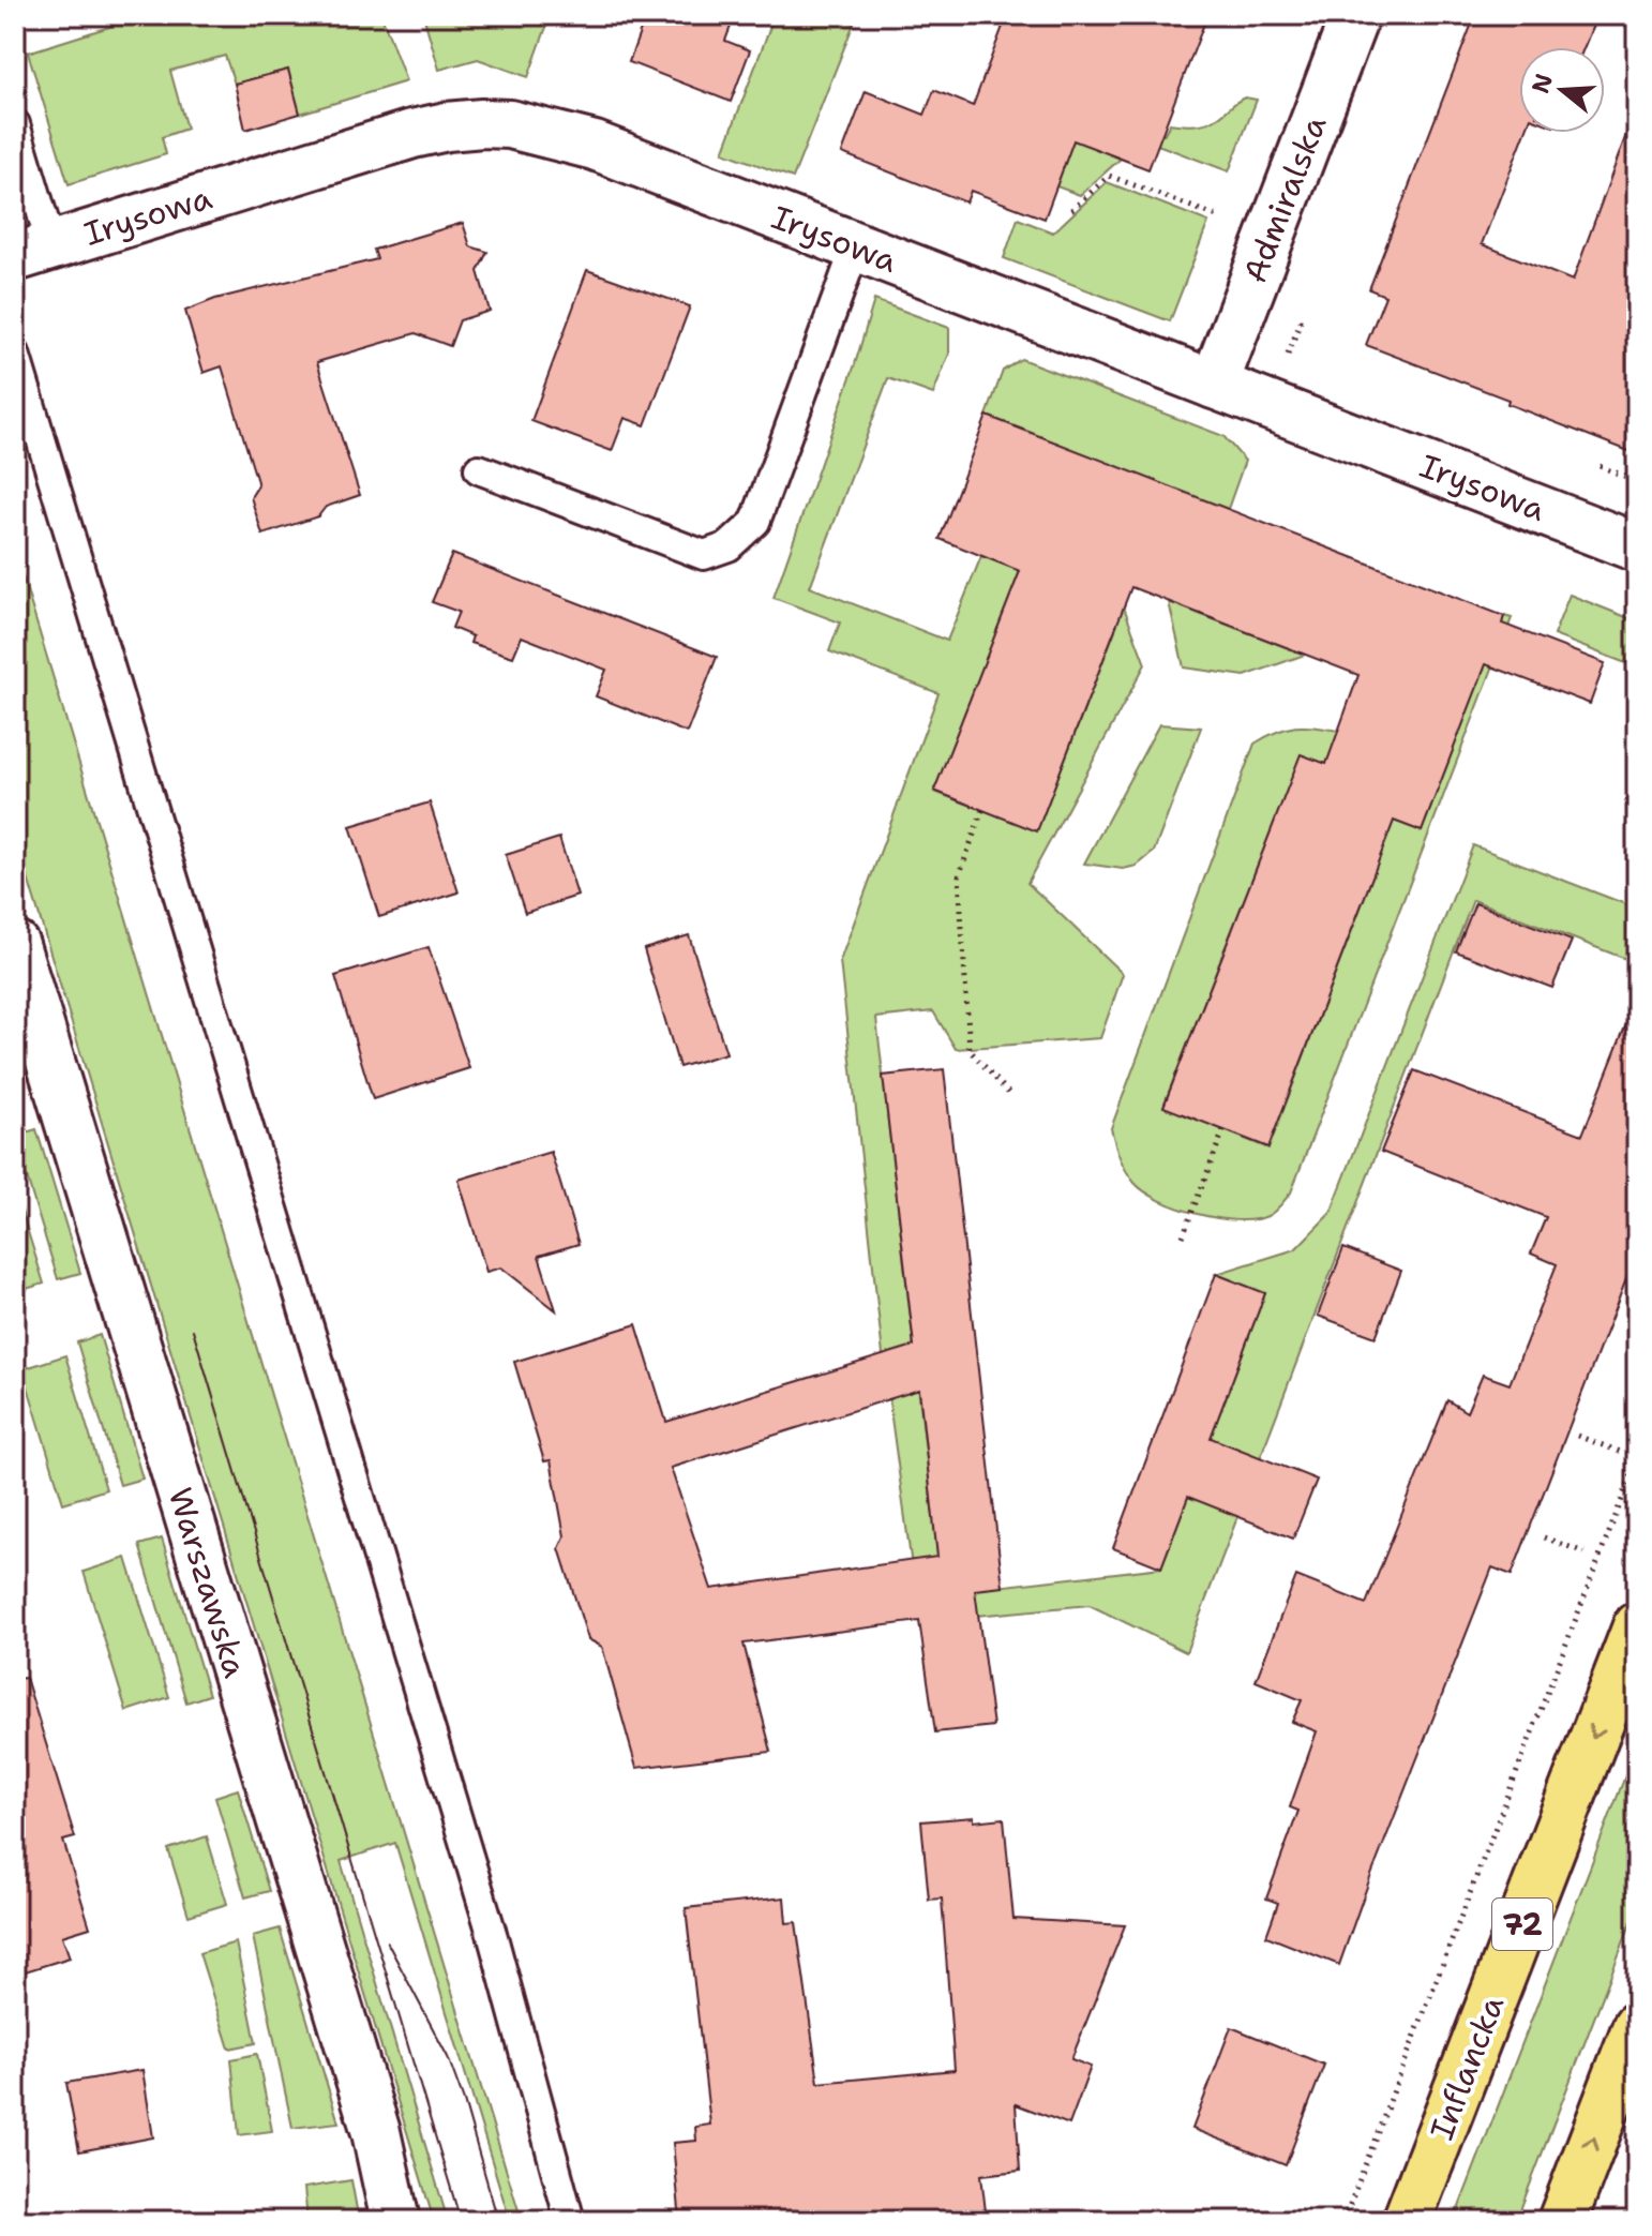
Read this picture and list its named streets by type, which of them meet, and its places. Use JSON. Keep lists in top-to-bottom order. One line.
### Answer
{"streets":{"main road":["72","Inflancka"],"street":["Admiralska","Irysowa","Warszawska"]},"crossings":[["Admiralska","Irysowa"]],"north":"left"}
